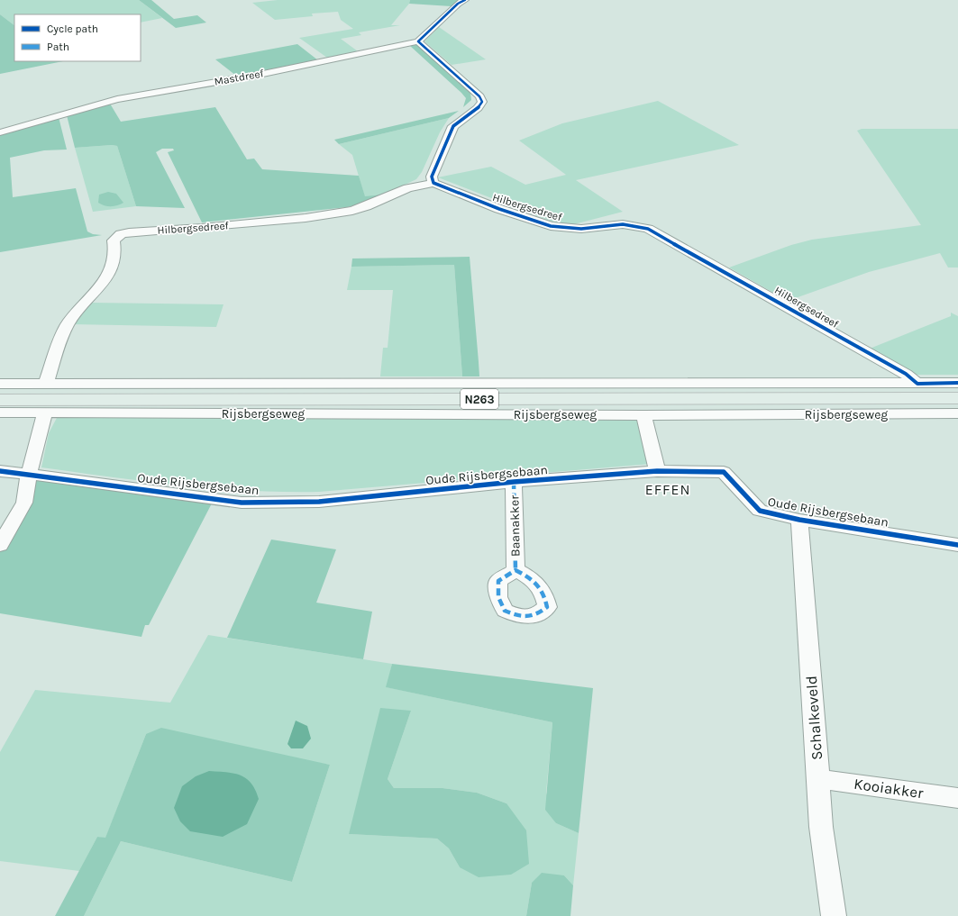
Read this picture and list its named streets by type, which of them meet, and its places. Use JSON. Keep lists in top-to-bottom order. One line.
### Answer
{"streets":{"main road":["N263","Rijsbergseweg"],"street":["Mastdreef","Hilbergsedreef","Oude Rijsbergsebaan","Baanakker","Schalkeveld","Kooiakker"]},"crossings":[["Oude Rijsbergsebaan","Baanakker"],["Oude Rijsbergsebaan","Schalkeveld"],["Schalkeveld","Kooiakker"]],"districts":["EFFEN"],"legend":["Cycle path","Path"]}
